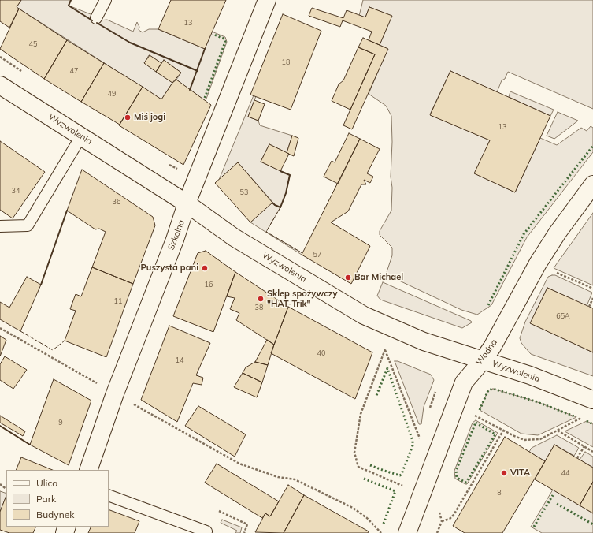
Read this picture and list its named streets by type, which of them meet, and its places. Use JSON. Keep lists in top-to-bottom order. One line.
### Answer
{"streets":{"street":["Wyzwolenia","Szkolna","Wodna"]},"crossings":[["Wyzwolenia","Szkolna"],["Wyzwolenia","Wodna"]],"places":["Miś jogi","Puszysta pani","Bar Michael","Sklep spożywczy \"HAT-Trik\"","VITA"],"house_numbers":["13","45","18","47","49","13","34","53","36","57","16","11","38","65A","40","14","9","44","8"],"legend":["Ulica","Park","Budynek"]}
